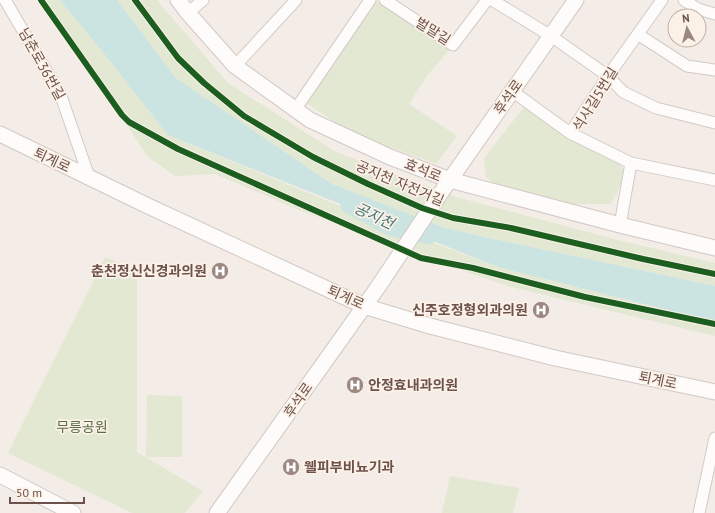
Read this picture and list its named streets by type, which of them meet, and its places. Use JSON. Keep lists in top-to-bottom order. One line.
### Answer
{"streets":{"street":["벌말길","남춘로36번길","후석로","석사길5번길","퇴계로","효석로"],"cycle path":["공지천 자전거길"]},"crossings":[["남춘로36번길","퇴계로"],["후석로","퇴계로"],["후석로","효석로"]],"water":["공지천"],"parks":["무릉공원"],"places":{"hospital":["춘천정신신경과의원","신주호정형외과의원","안정효내과의원","웰피부비뇨기과"]},"scale_bar":"50 m","north":"top"}
